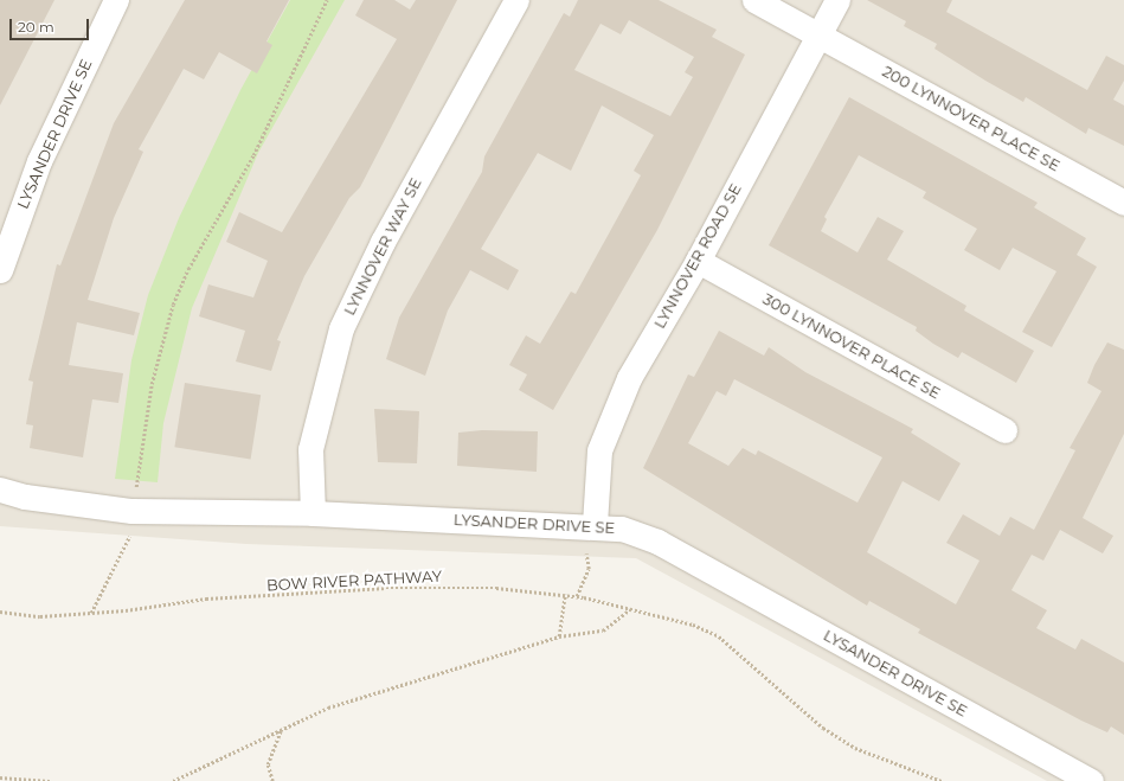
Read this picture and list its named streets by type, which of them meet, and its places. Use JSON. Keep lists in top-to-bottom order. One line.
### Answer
{"streets":{"street":["200 LYNNOVER PLACE SE","LYSANDER DRIVE SE","LYNNOVER WAY SE","LYNNOVER ROAD SE","300 LYNNOVER PLACE SE"],"path":["BOW RIVER PATHWAY"]},"crossings":[["200 LYNNOVER PLACE SE","LYNNOVER ROAD SE"],["LYSANDER DRIVE SE","LYNNOVER WAY SE"],["LYSANDER DRIVE SE","LYNNOVER ROAD SE"],["LYNNOVER ROAD SE","300 LYNNOVER PLACE SE"]],"scale_bar":"20 m"}
